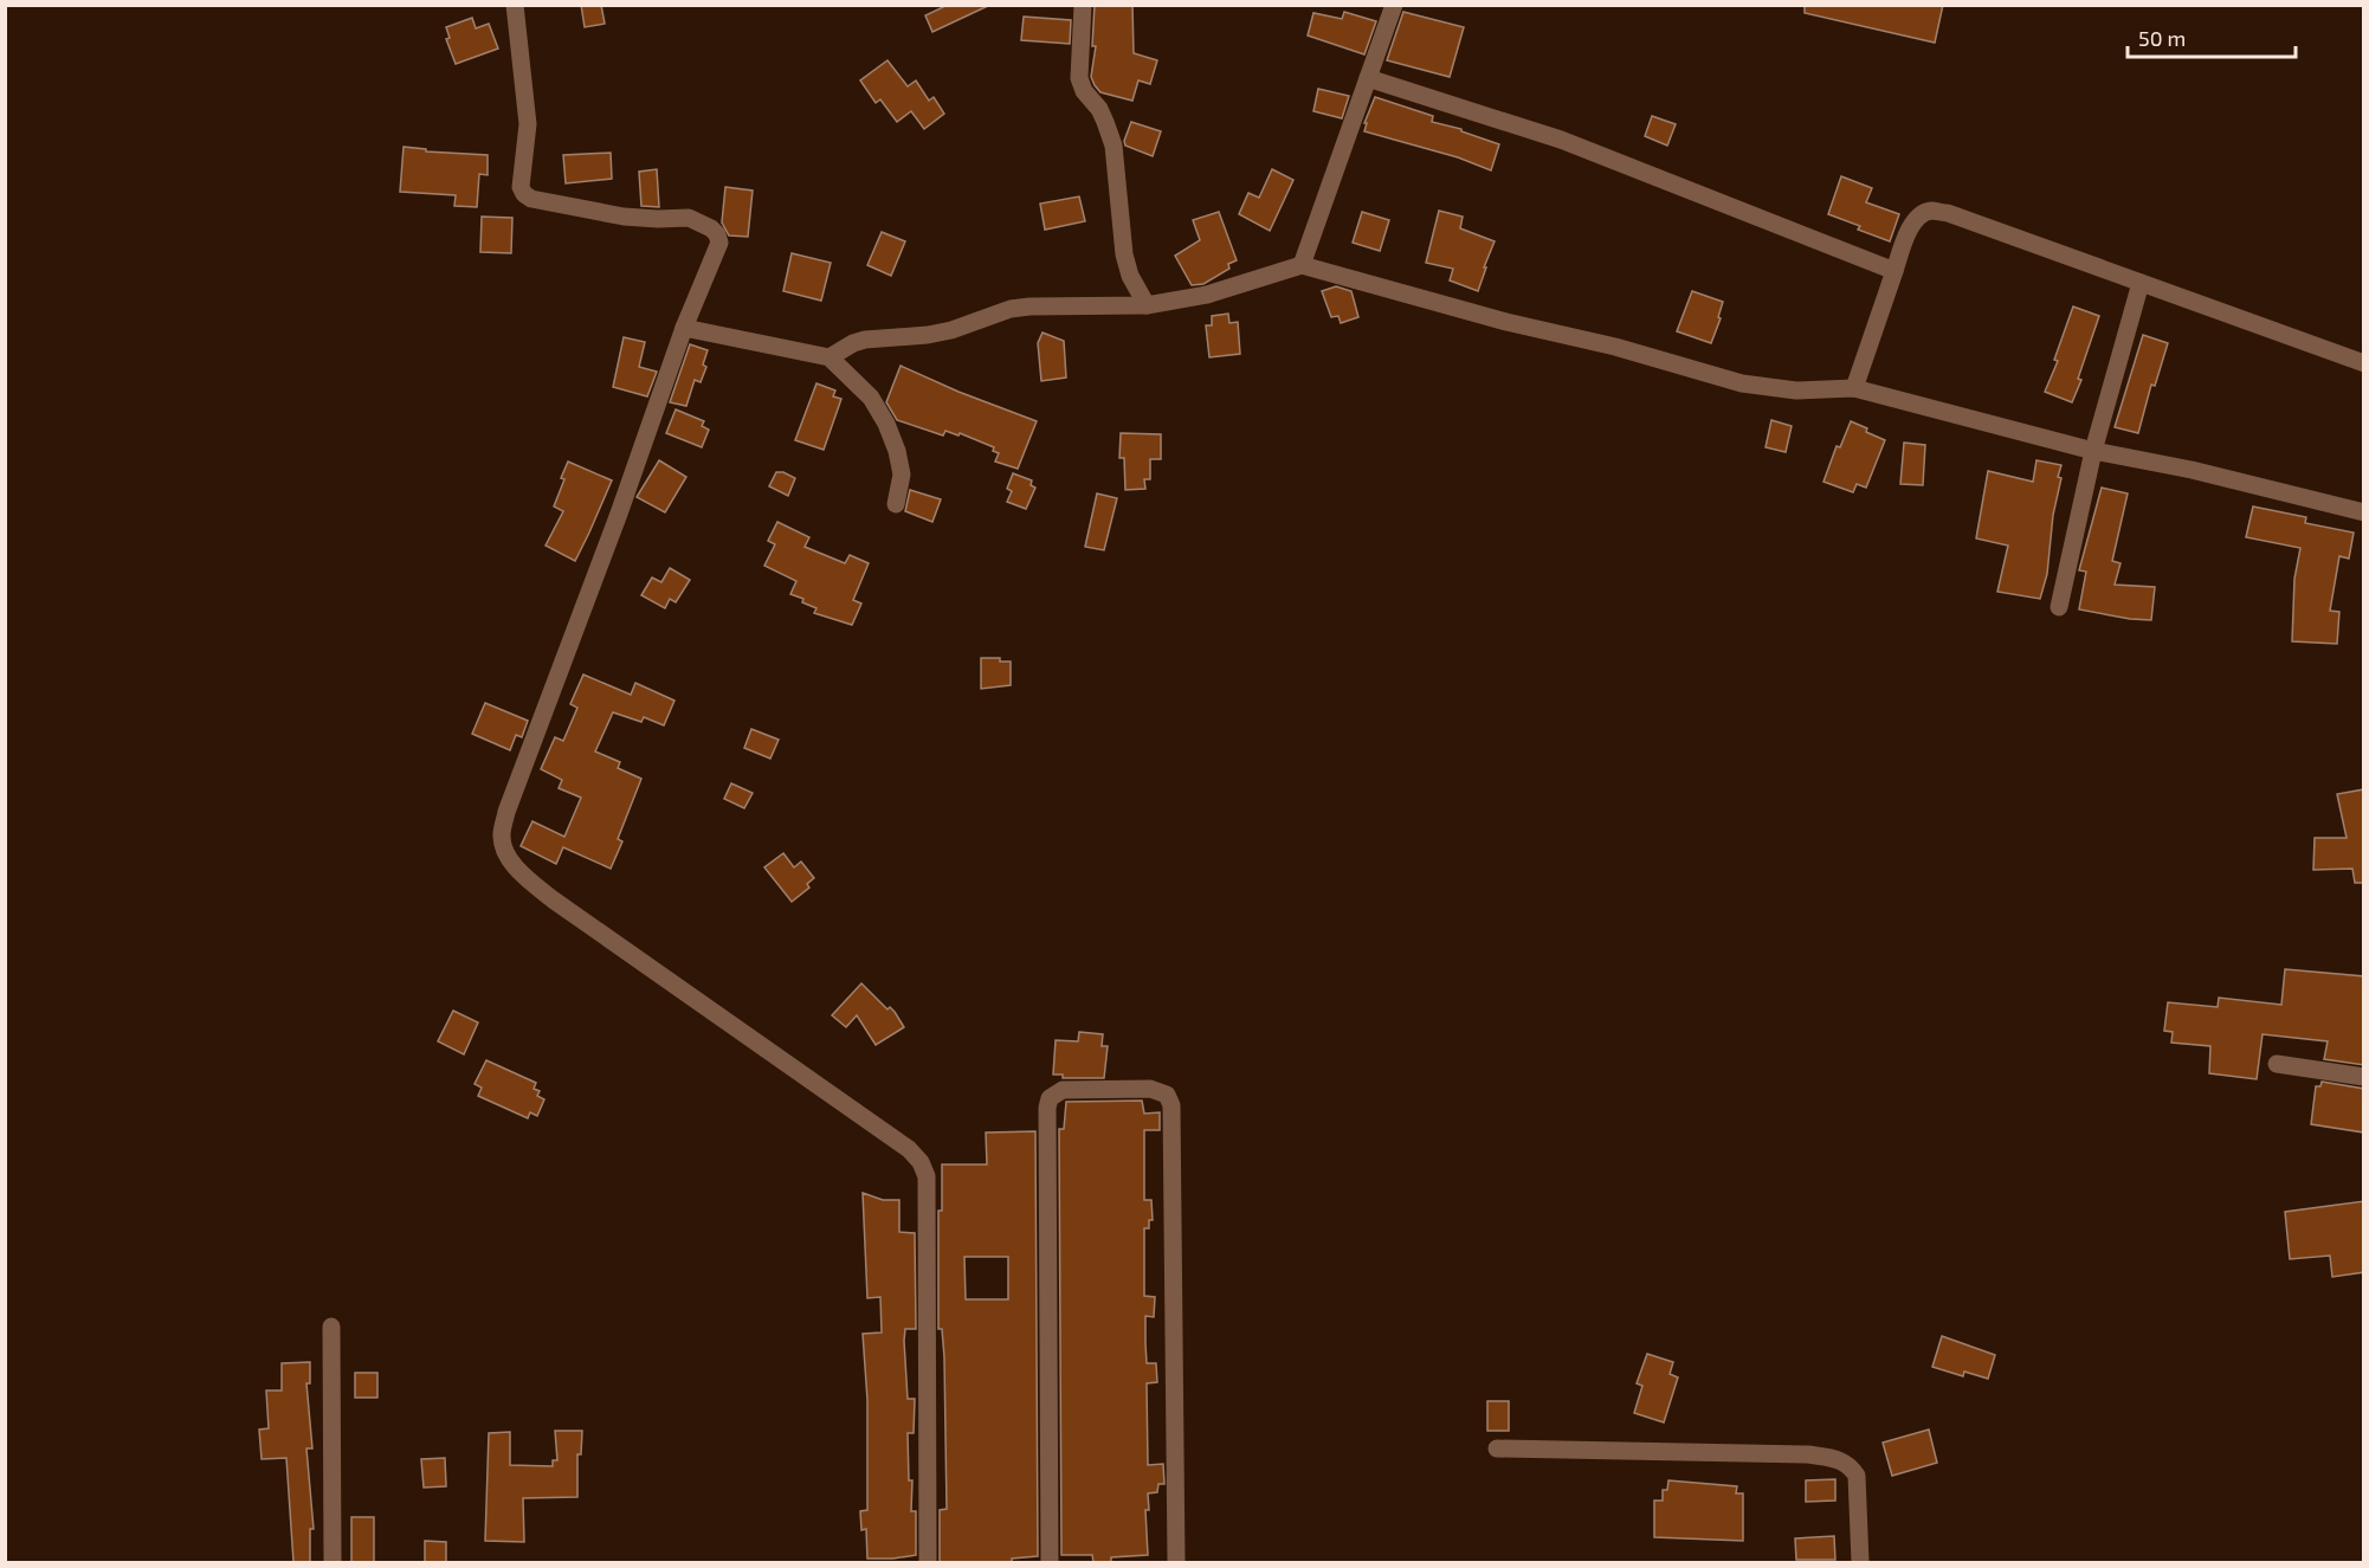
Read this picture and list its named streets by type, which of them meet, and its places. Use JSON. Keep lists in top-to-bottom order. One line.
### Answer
{"scale_bar":"50 m"}
